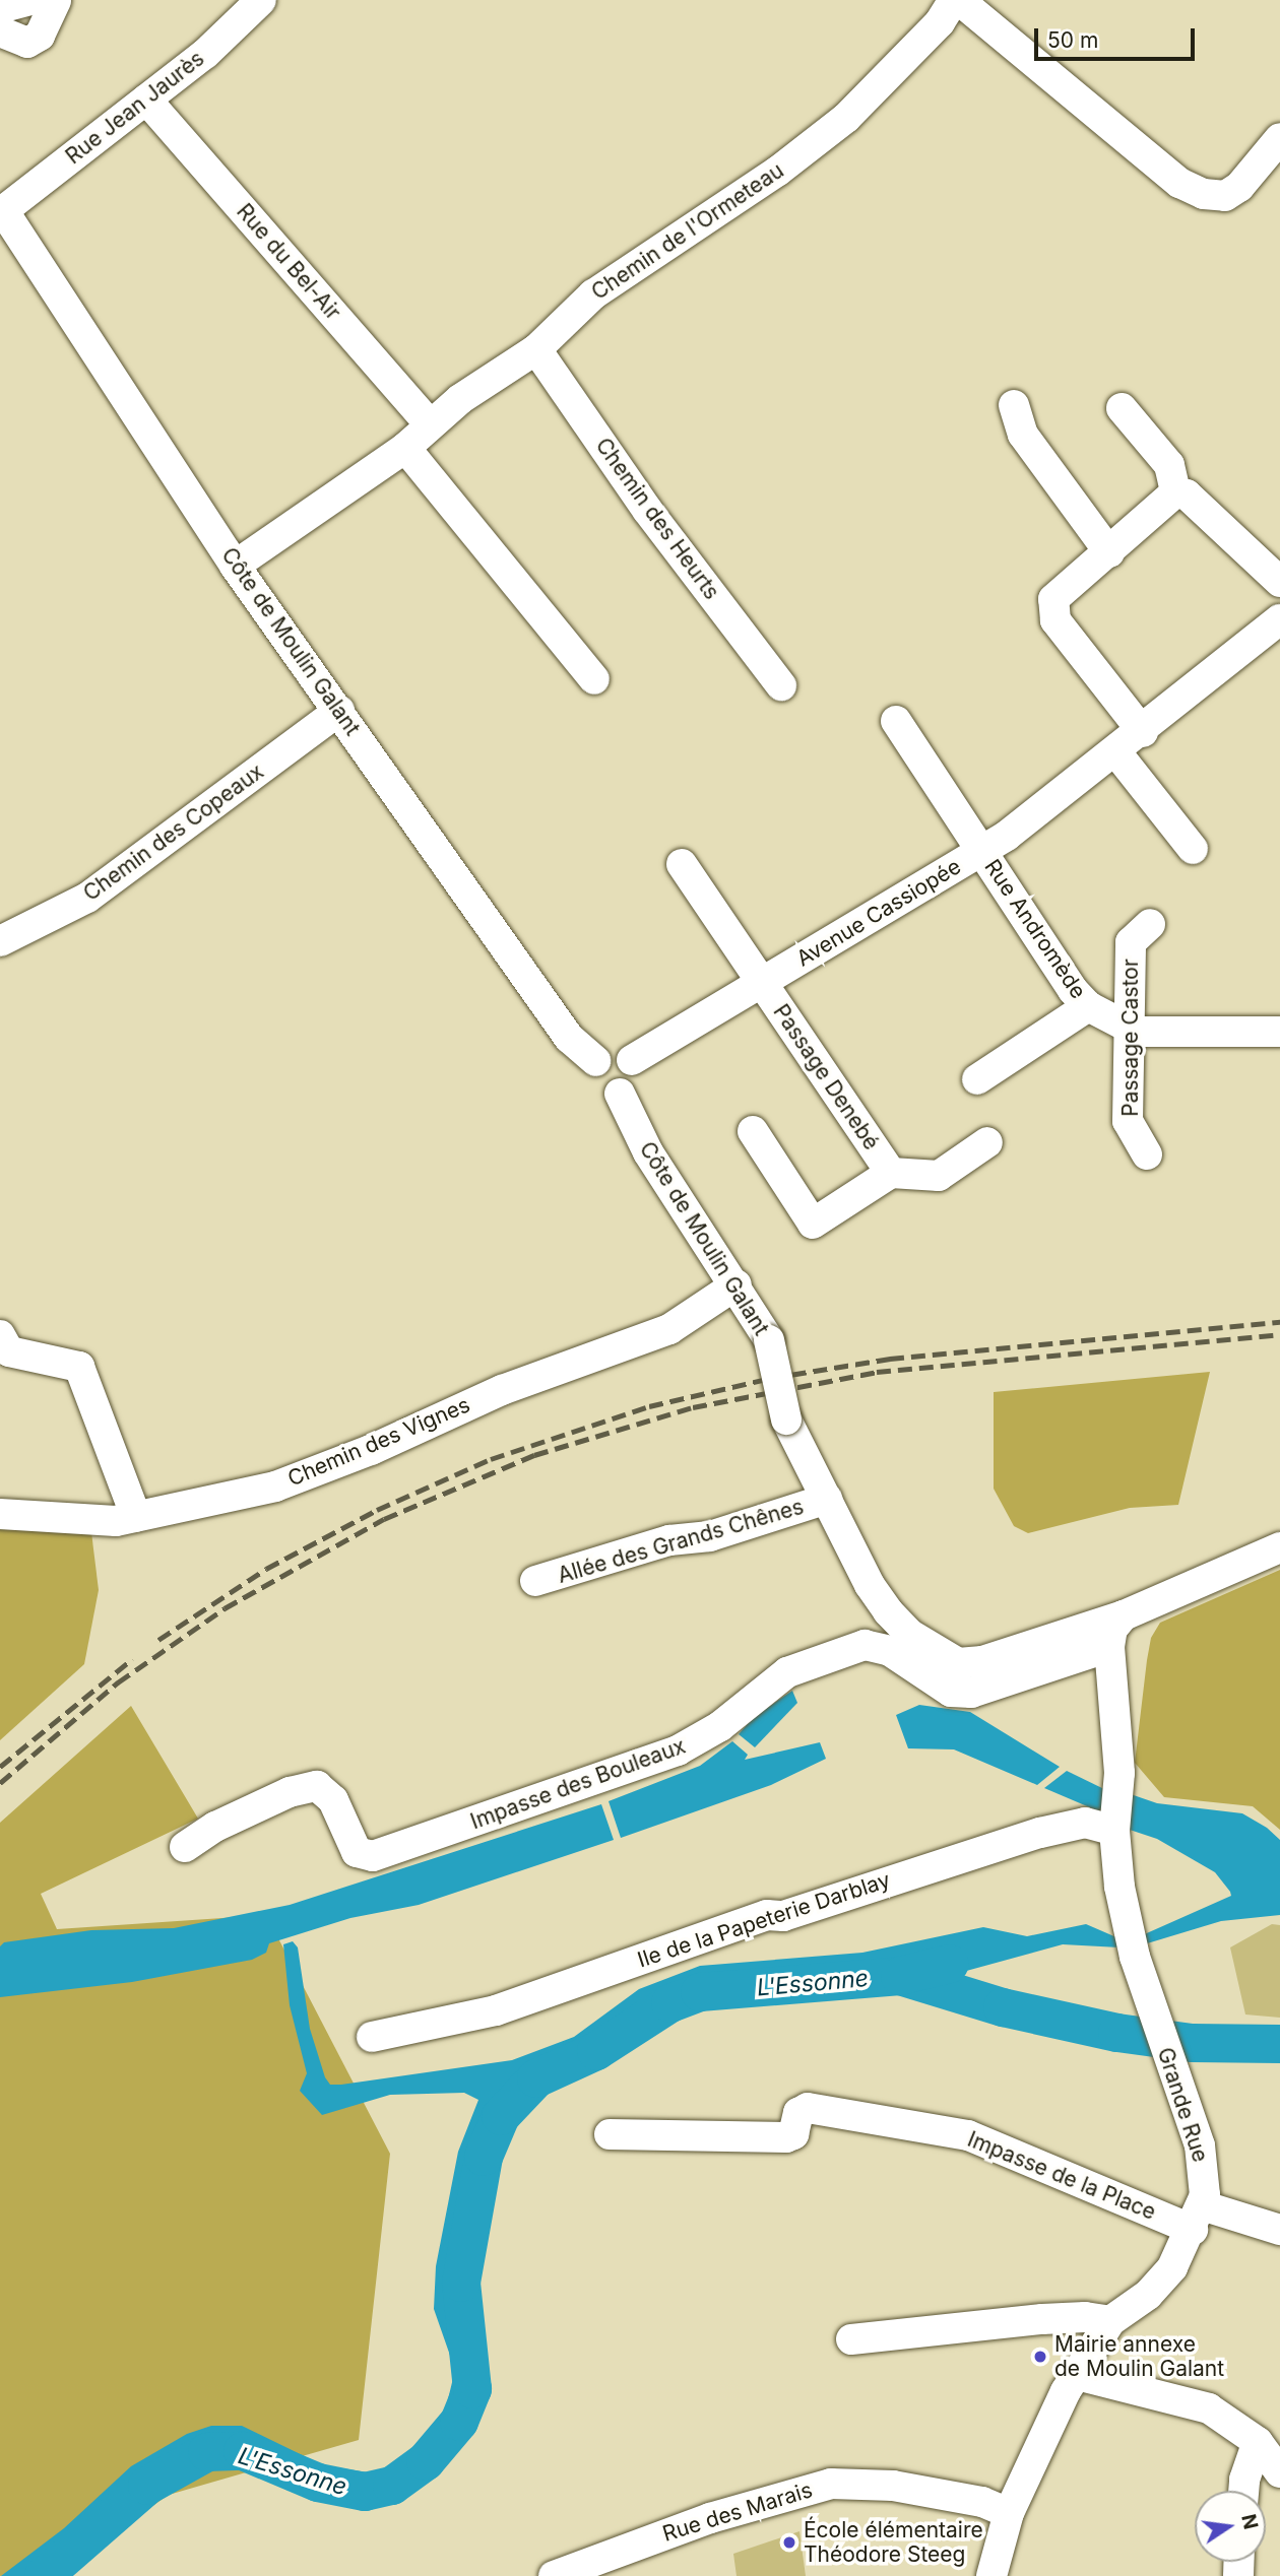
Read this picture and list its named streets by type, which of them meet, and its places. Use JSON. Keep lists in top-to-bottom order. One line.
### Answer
{"streets":{"street":["Rue Jean Jaurès","Chemin de l'Ormeteau","Rue du Bel-Air","Chemin des Heurts","Côte de Moulin Galant","Chemin des Copeaux","Avenue Cassiopée","Rue Andromède","Passage Castor","Passage Denebé","Chemin des Vignes","Allée des Grands Chênes","Impasse des Bouleaux","Ile de la Papeterie Darblay","Grande Rue","Impasse de la Place","Rue des Marais"]},"crossings":[["Rue Jean Jaurès","Rue du Bel-Air"],["Rue Jean Jaurès","Côte de Moulin Galant"],["Chemin de l'Ormeteau","Rue du Bel-Air"],["Chemin de l'Ormeteau","Chemin des Heurts"],["Chemin de l'Ormeteau","Côte de Moulin Galant"],["Côte de Moulin Galant","Chemin des Copeaux"],["Côte de Moulin Galant","Avenue Cassiopée"],["Côte de Moulin Galant","Chemin des Vignes"],["Côte de Moulin Galant","Allée des Grands Chênes"],["Avenue Cassiopée","Rue Andromède"],["Avenue Cassiopée","Passage Denebé"],["Rue Andromède","Passage Castor"],["Impasse des Bouleaux","Grande Rue"],["Ile de la Papeterie Darblay","Grande Rue"],["Grande Rue","Impasse de la Place"]],"water":["L'Essonne"],"places":["Mairie annexe de Moulin Galant","École élémentaire Théodore Steeg"],"scale_bar":"50 m","north":"right"}
